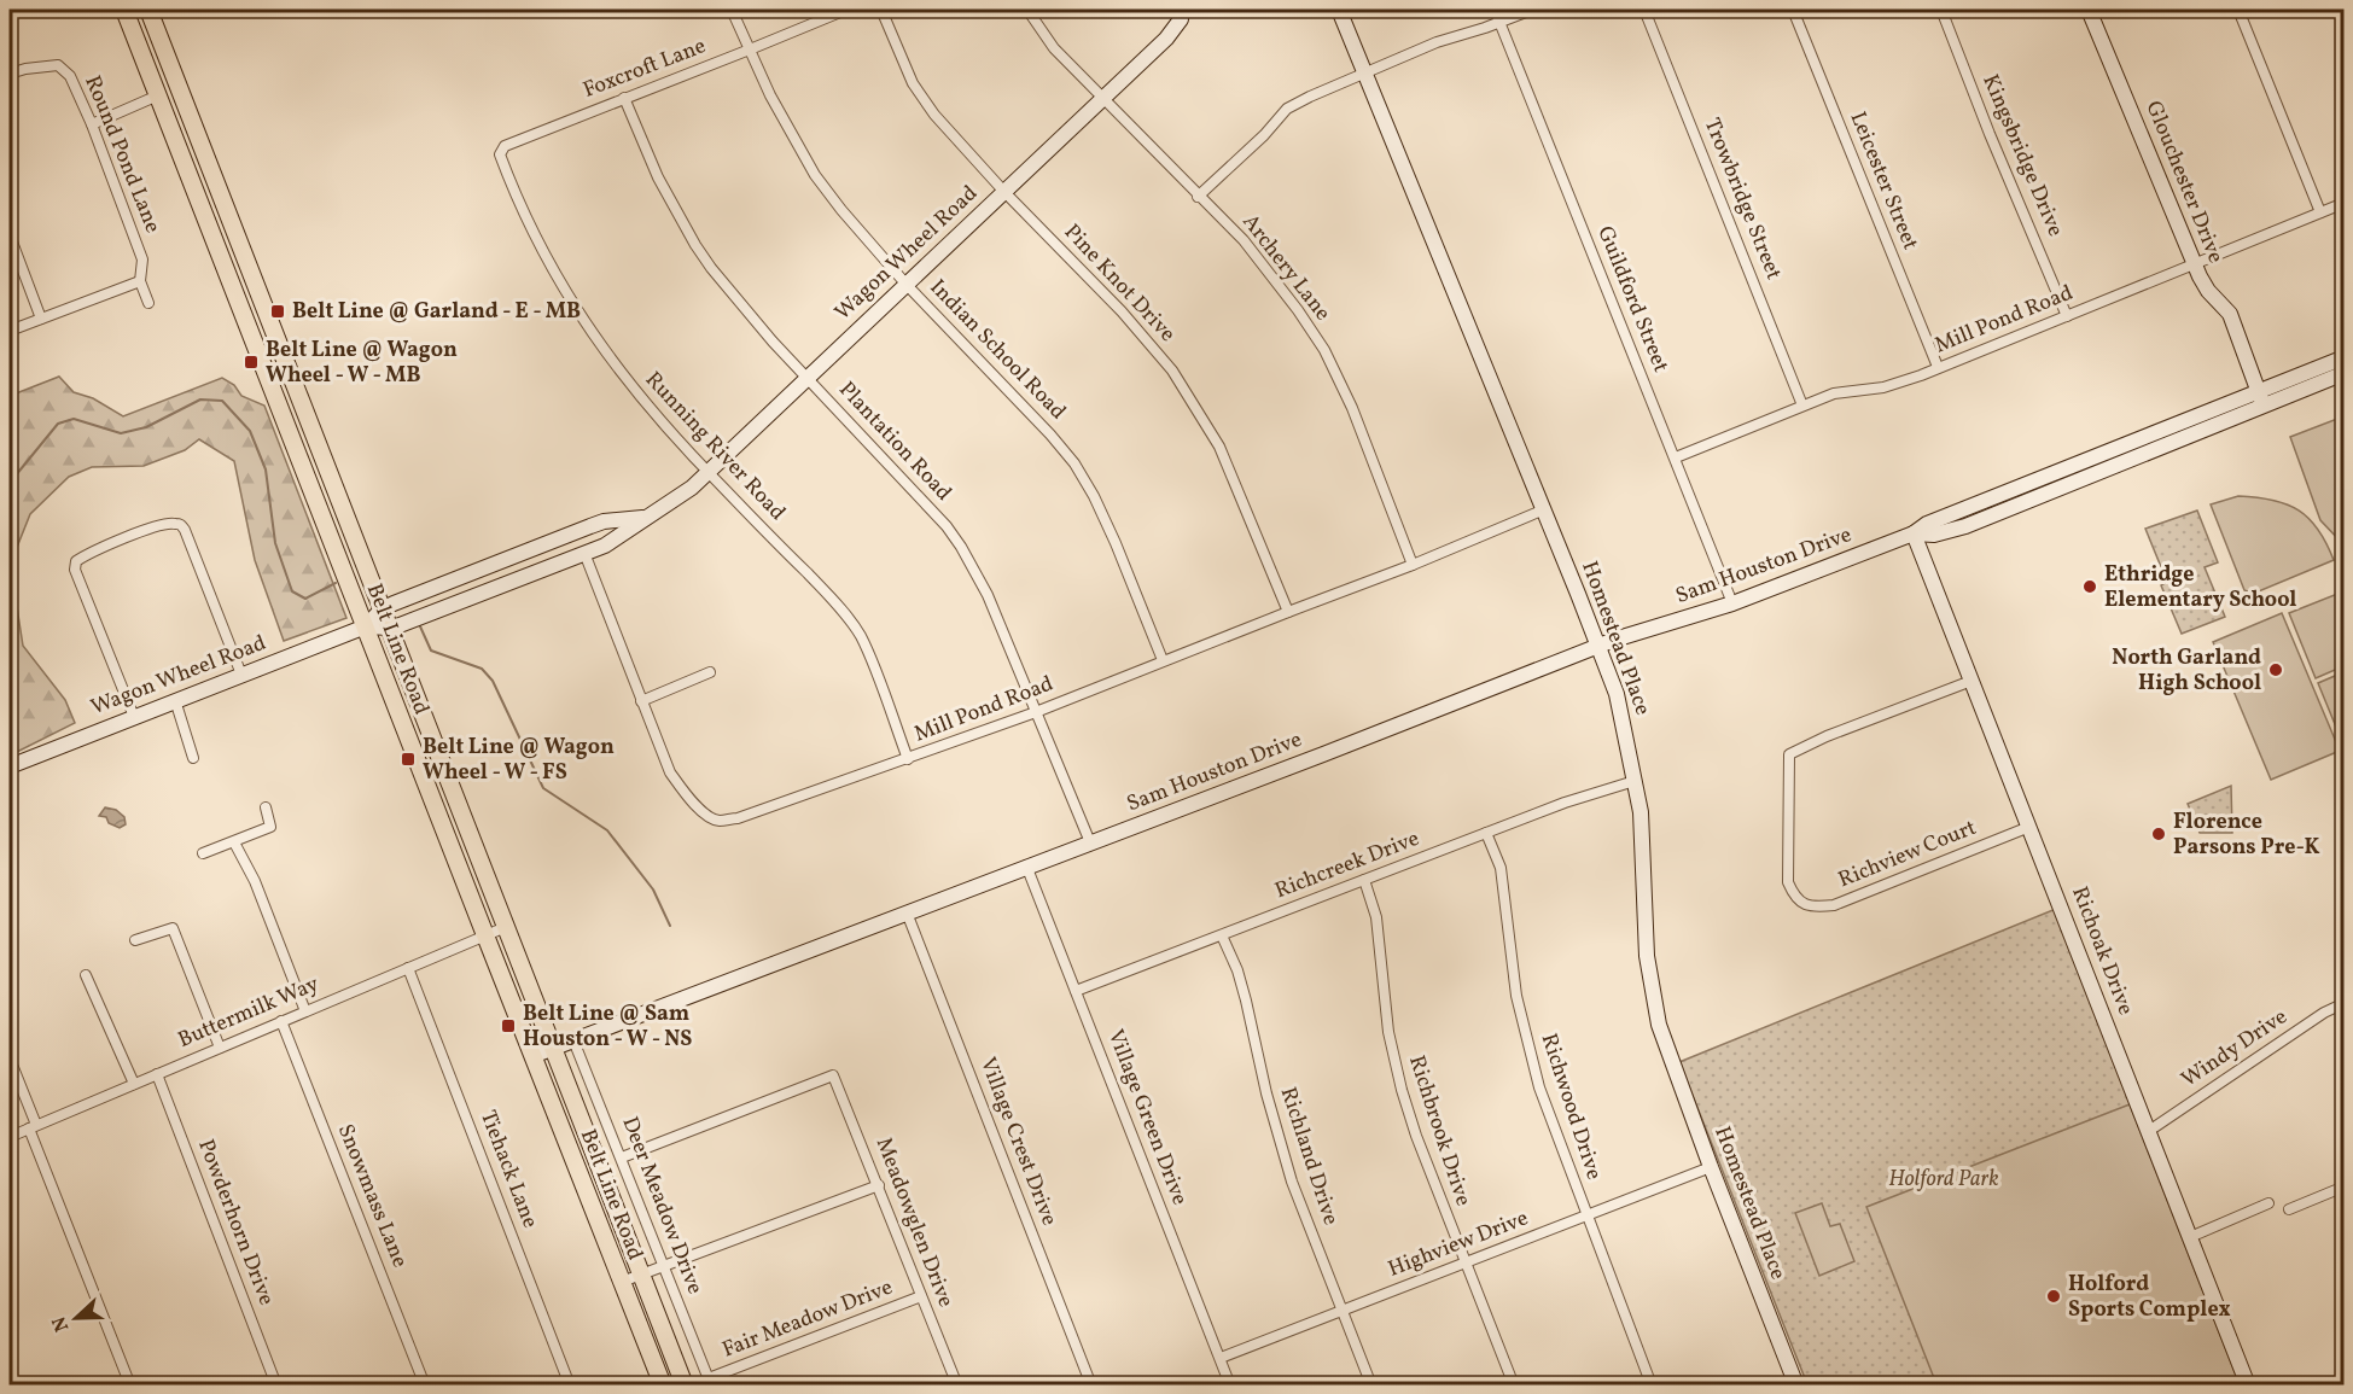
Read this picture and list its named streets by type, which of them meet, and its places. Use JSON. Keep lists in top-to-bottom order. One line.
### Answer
{"streets":{"main road":["Belt Line Road"],"street":["Foxcroft Lane","Round Pond Lane","Kingsbridge Drive","Leicester Street","Glouchester Drive","Trowbridge Street","Wagon Wheel Road","Archery Lane","Pine Knot Drive","Guildford Street","Mill Pond Road","Indian School Road","Plantation Road","Running River Road","Sam Houston Drive","Homestead Place","Richview Court","Richcreek Drive","Richoak Drive","Buttermilk Way","Windy Drive","Richwood Drive","Village Green Drive","Richbrook Drive","Village Crest Drive","Richland Drive","Tiehack Lane","Snowmass Lane","Deer Meadow Drive","Powderhorn Drive","Meadowglen Drive","Highview Drive","Fair Meadow Drive"]},"crossings":[["Foxcroft Lane","Indian School Road"],["Foxcroft Lane","Plantation Road"],["Foxcroft Lane","Running River Road"],["Kingsbridge Drive","Mill Pond Road"],["Leicester Street","Mill Pond Road"],["Glouchester Drive","Mill Pond Road"],["Glouchester Drive","Sam Houston Drive"],["Trowbridge Street","Mill Pond Road"],["Wagon Wheel Road","Archery Lane"],["Wagon Wheel Road","Pine Knot Drive"],["Wagon Wheel Road","Mill Pond Road"],["Wagon Wheel Road","Indian School Road"],["Wagon Wheel Road","Plantation Road"],["Wagon Wheel Road","Running River Road"],["Wagon Wheel Road","Belt Line Road"],["Archery Lane","Mill Pond Road"],["Pine Knot Drive","Mill Pond Road"],["Guildford Street","Mill Pond Road"],["Guildford Street","Sam Houston Drive"],["Mill Pond Road","Indian School Road"],["Mill Pond Road","Plantation Road"],["Mill Pond Road","Running River Road"],["Mill Pond Road","Homestead Place"],["Plantation Road","Sam Houston Drive"],["Sam Houston Drive","Homestead Place"],["Sam Houston Drive","Belt Line Road"],["Sam Houston Drive","Richoak Drive"],["Sam Houston Drive","Village Green Drive"],["Sam Houston Drive","Village Crest Drive"],["Sam Houston Drive","Deer Meadow Drive"],["Homestead Place","Richcreek Drive"],["Homestead Place","Highview Drive"],["Belt Line Road","Buttermilk Way"],["Richview Court","Richoak Drive"],["Richcreek Drive","Richwood Drive"],["Richcreek Drive","Village Green Drive"],["Richcreek Drive","Richbrook Drive"],["Richcreek Drive","Richland Drive"],["Richoak Drive","Windy Drive"],["Buttermilk Way","Tiehack Lane"],["Buttermilk Way","Snowmass Lane"],["Buttermilk Way","Powderhorn Drive"],["Richwood Drive","Highview Drive"],["Village Green Drive","Highview Drive"],["Richbrook Drive","Highview Drive"],["Richland Drive","Highview Drive"],["Deer Meadow Drive","Meadowglen Drive"],["Deer Meadow Drive","Fair Meadow Drive"],["Meadowglen Drive","Fair Meadow Drive"]],"parks":["Holford Park"],"places":{"transit":["Belt Line @ Garland - E - MB","Belt Line @ Wagon Wheel - W - MB","Belt Line @ Wagon Wheel - W - FS","Belt Line @ Sam Houston - W - NS"],"other":["Ethridge Elementary School","North Garland High School","Florence Parsons Pre-K","Holford Sports Complex"]},"north":"left"}
